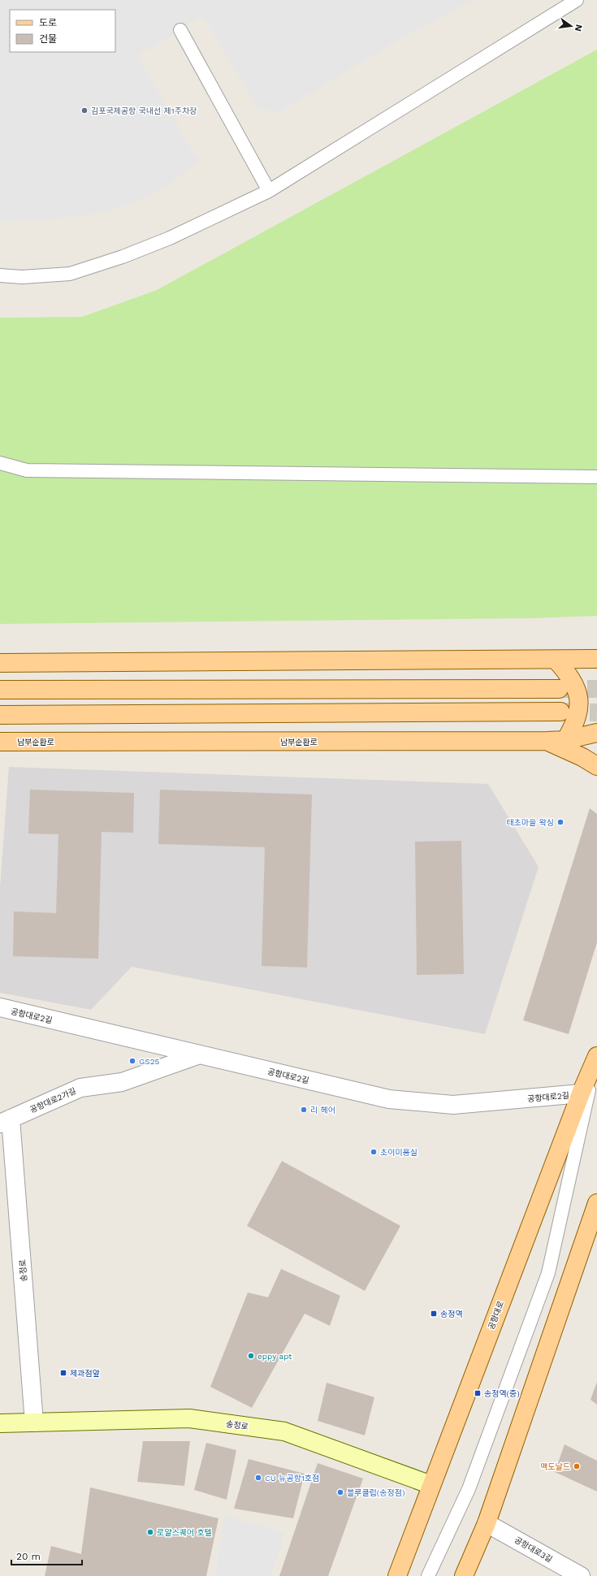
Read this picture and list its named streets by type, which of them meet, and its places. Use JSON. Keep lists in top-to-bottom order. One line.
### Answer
{"streets":{"main road":["남부순환로","공항대로"],"street":["공항대로2길","공항대로2가길","송정로","공항대로3길"]},"crossings":[["공항대로2길","공항대로2가길"],["공항대로2길","공항대로"],["공항대로2가길","송정로"],["송정로","공항대로"]],"places":{"other":["김포국제공항 국내선 제1주차장","태초마을 왁싱","GS25","리 헤어","초이미용실","eppy apt","맥도날드","CU 뉴공항1호점","블루클럽(송정점)","로얄스퀘어 호텔"],"transit":["송정역","제과점앞","송정역(중)"]},"legend":["도로","건물"],"scale_bar":"20 m","north":"right"}
